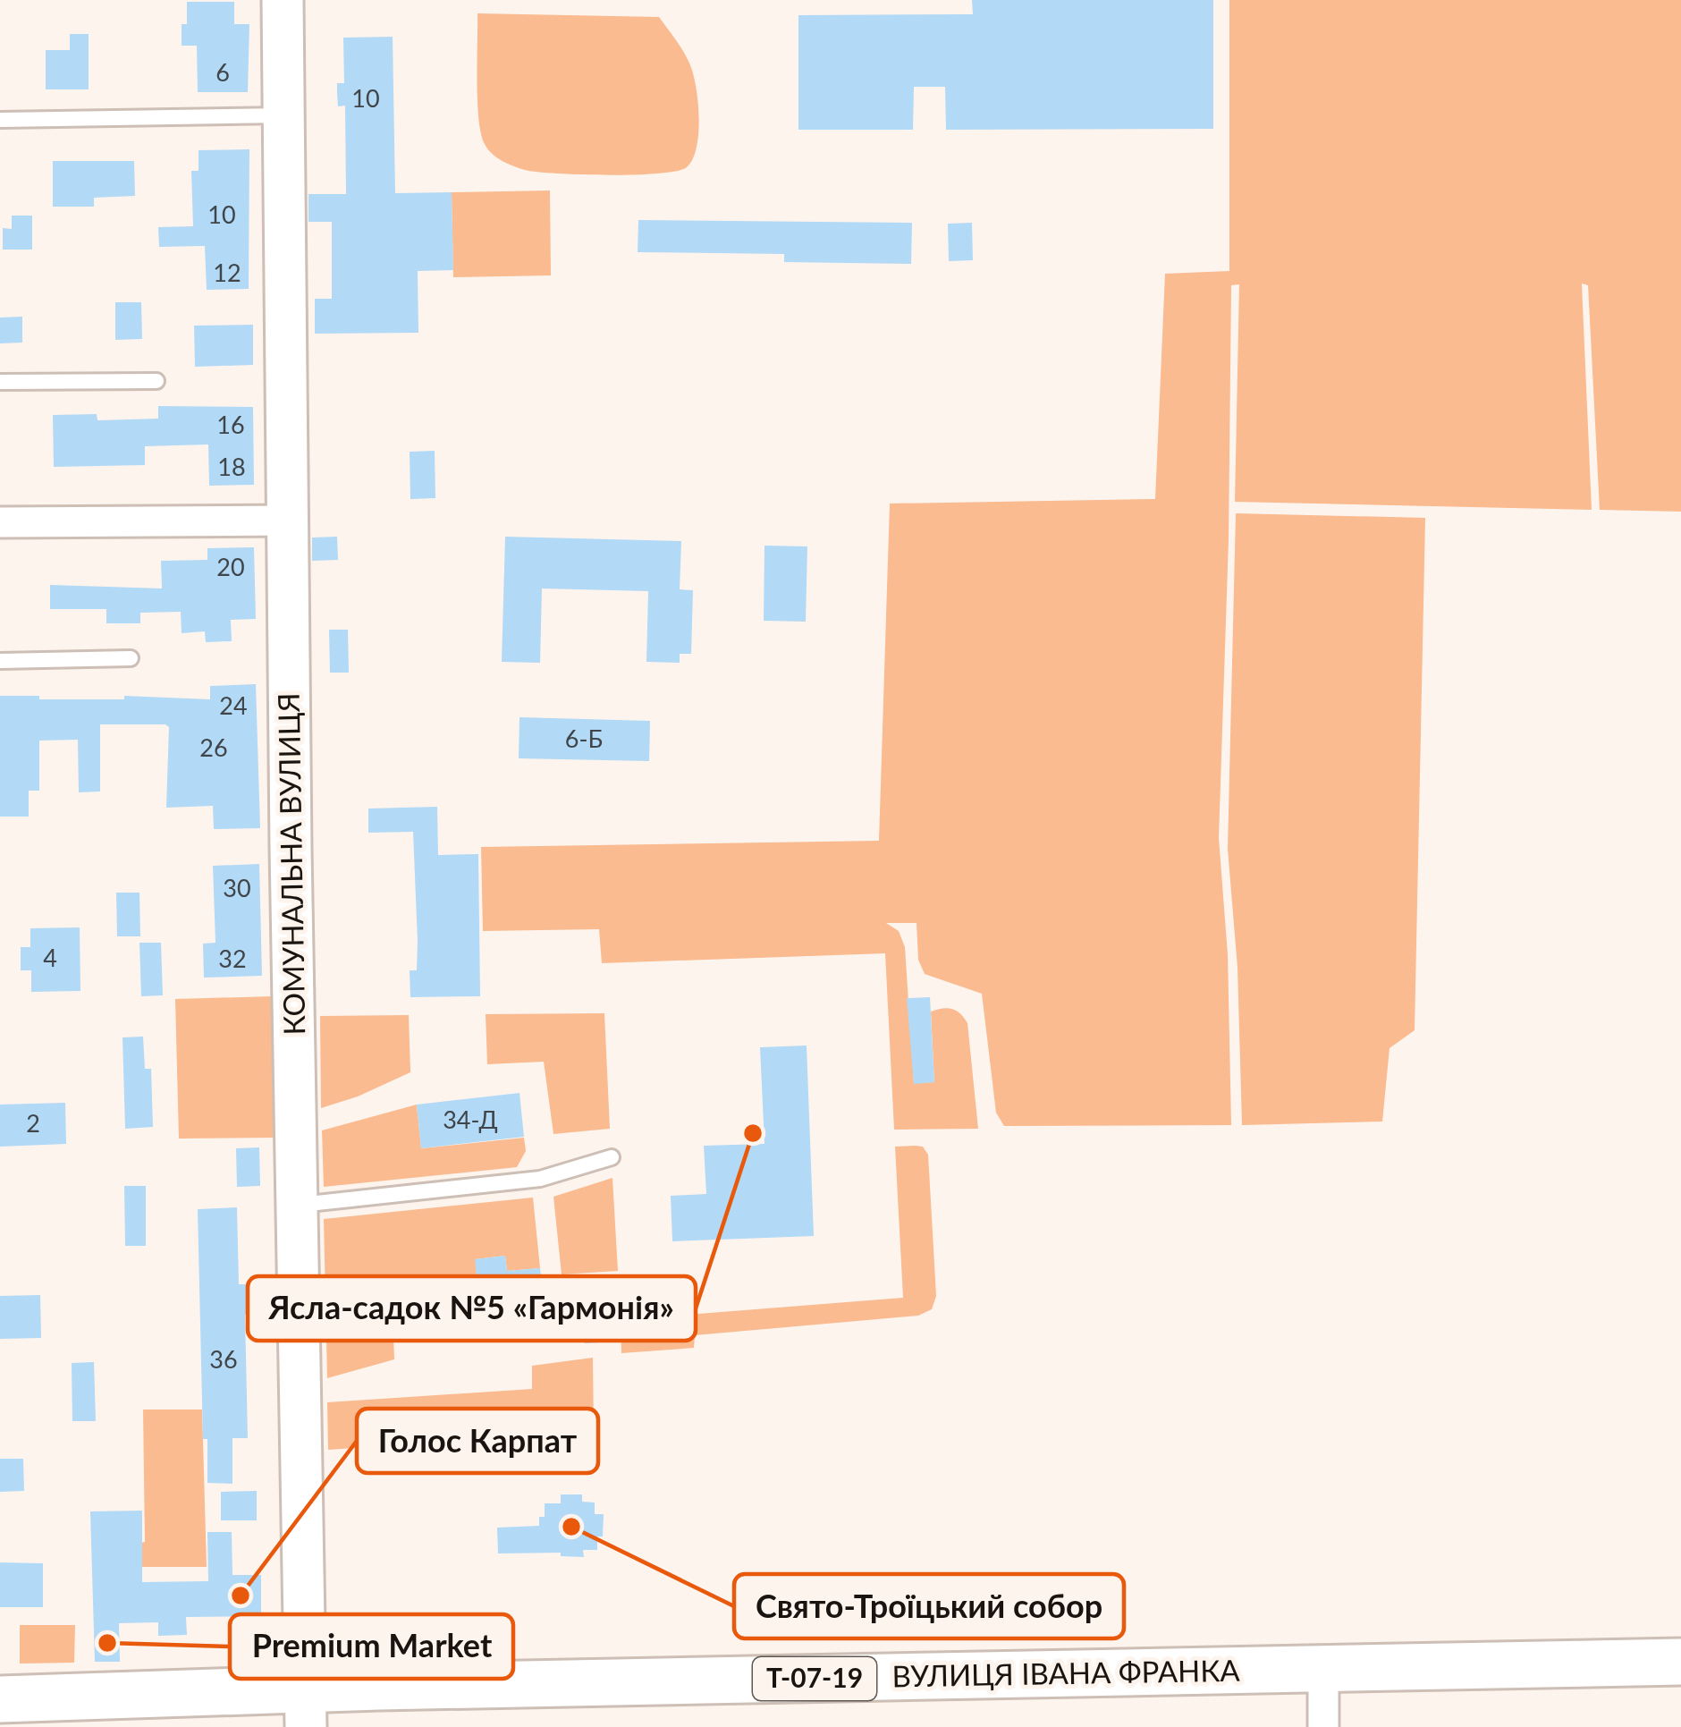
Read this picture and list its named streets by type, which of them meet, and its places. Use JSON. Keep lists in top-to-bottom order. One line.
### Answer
{"streets":{"main road":["КОМУНАЛЬНА ВУЛИЦЯ","ВУЛИЦЯ ІВАНА ФРАНКА","Т-07-19"]},"crossings":[["КОМУНАЛЬНА ВУЛИЦЯ","ВУЛИЦЯ ІВАНА ФРАНКА"]],"places":["Ясла-садок №5 «Гармонія»","Свято-Троїцький собор","Голос Карпат","Premium Market"],"house_numbers":["6","10","10","12","16","18","20","24","6-Б","26","30","4","32","34-Д","2","36"]}
